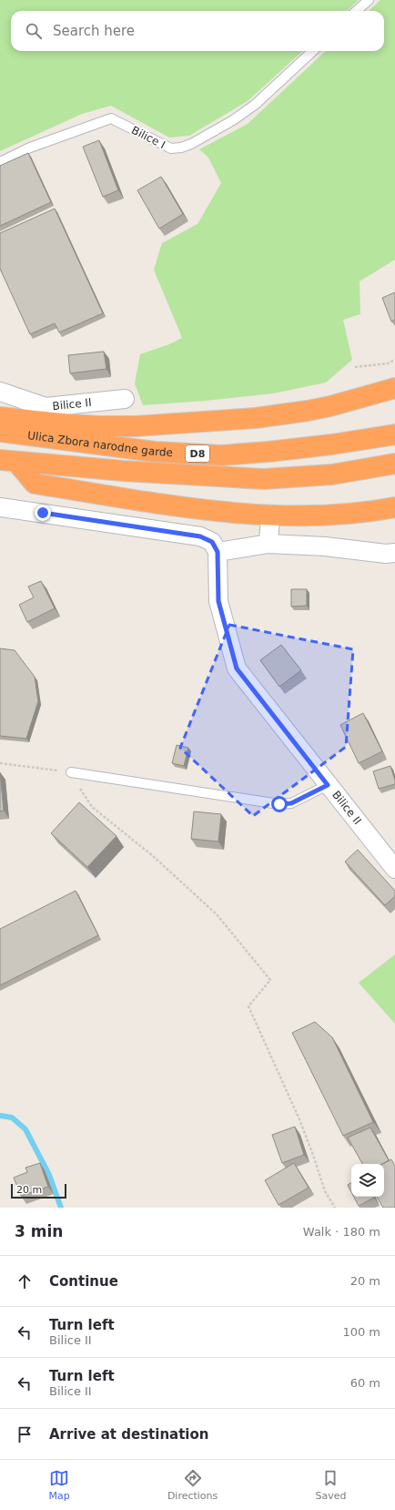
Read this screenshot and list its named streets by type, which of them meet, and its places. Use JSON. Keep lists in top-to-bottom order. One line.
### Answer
{"streets":{"highway":["Ulica Zbora narodne garde","D8"],"street":["Bilice II"],"lane":["Bilice I"]},"scale_bar":"20 m","page":{"search":"Search here","scale":"20 m","heading":["3 min","Walk · 180 m"],"list":[["Continue","20 m"],["Turn left","Bilice II","100 m"],["Turn left","Bilice II","60 m"],"Arrive at destination"],"nav":["Map","Directions","Saved"]}}
